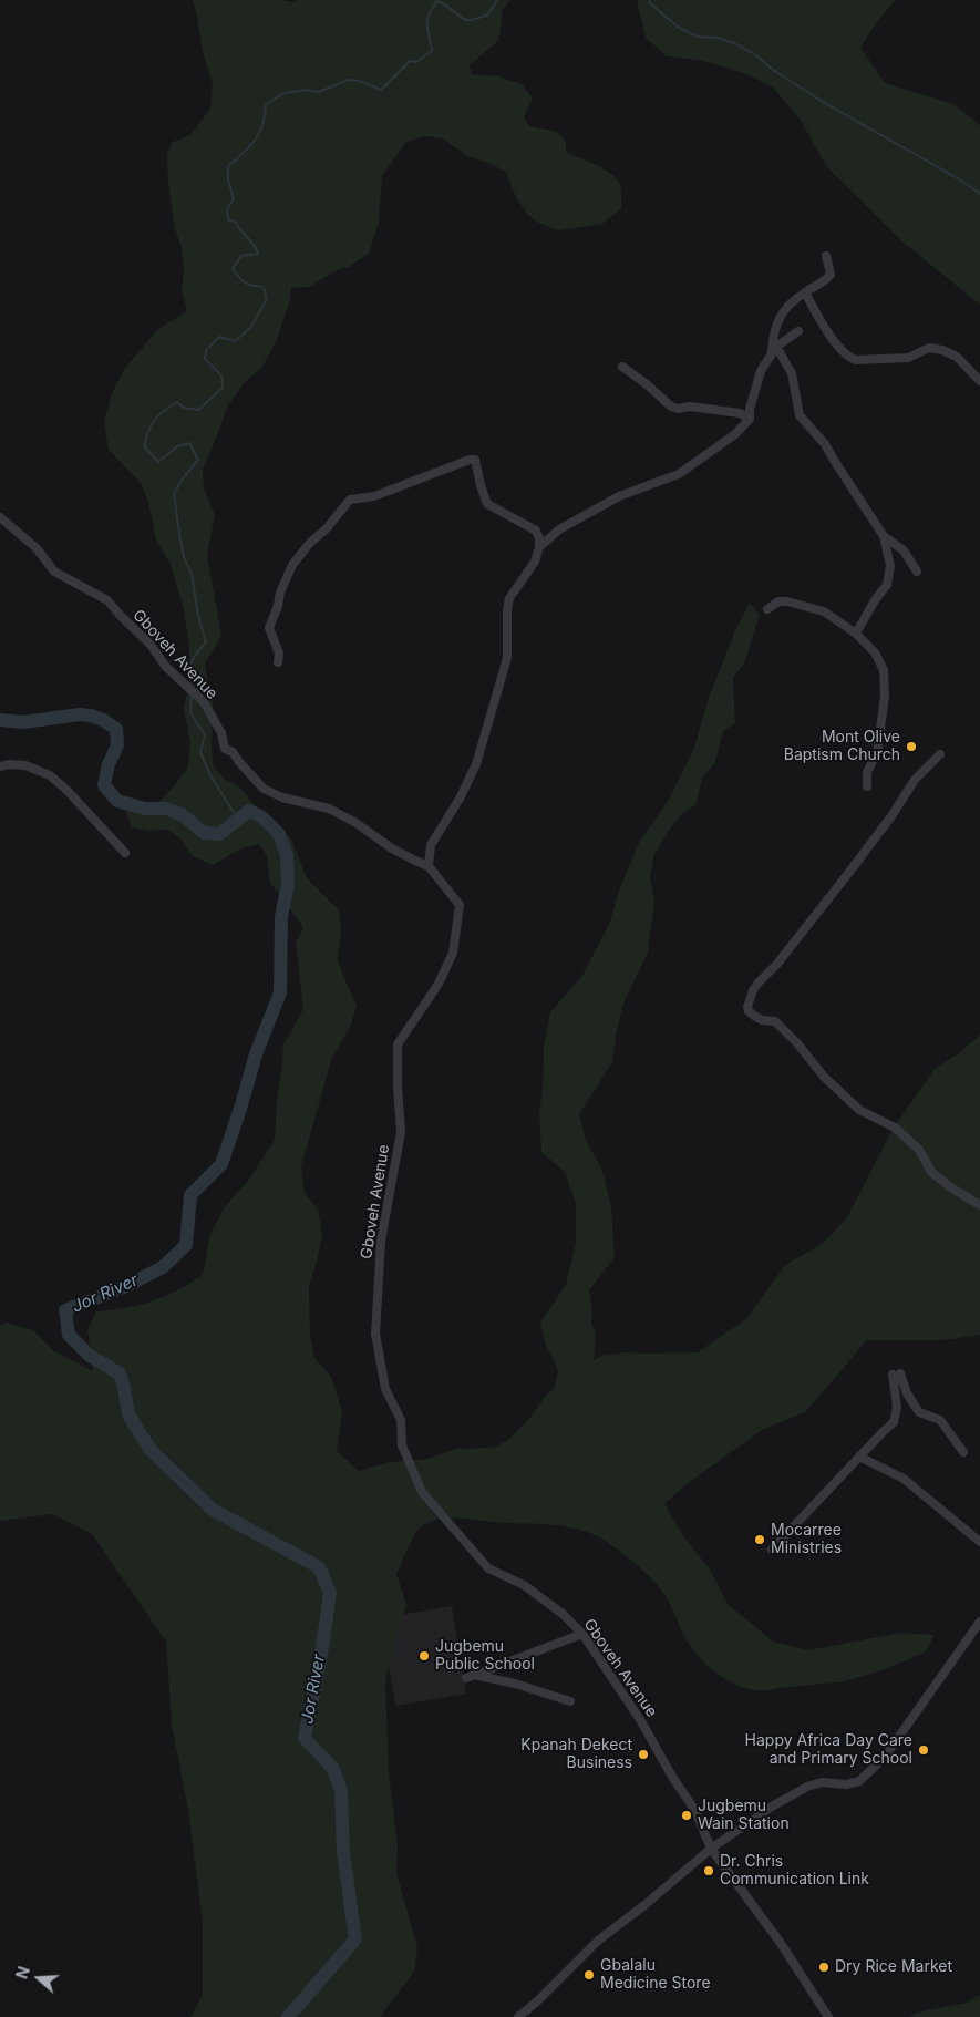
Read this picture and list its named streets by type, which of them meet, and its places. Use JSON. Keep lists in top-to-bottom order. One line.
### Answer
{"streets":{"street":["Gboveh Avenue"]},"water":["Jor River"],"places":["Mont Olive Baptism Church","Mocarree Ministries","Jugbemu Public School","Happy Africa Day Care and Primary School","Kpanah Dekect Business","Jugbemu Wain Station","Dr. Chris Communication Link","Dry Rice Market","Gbalalu Medicine Store"],"north":"left"}
